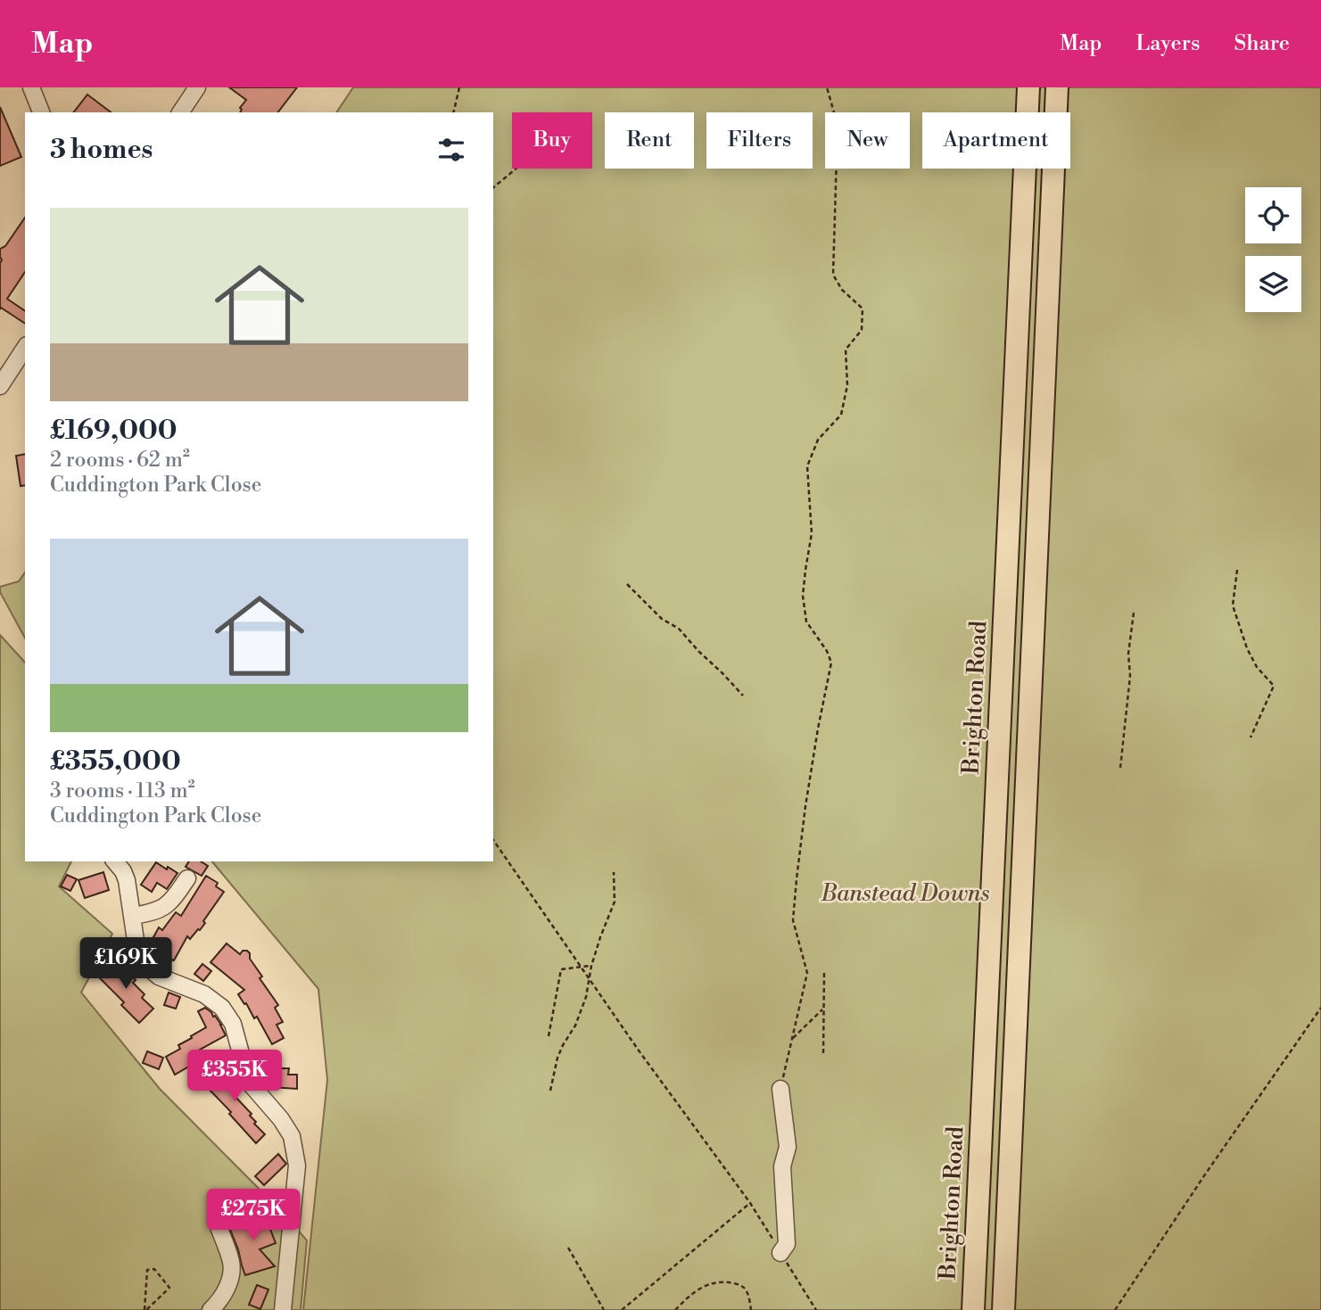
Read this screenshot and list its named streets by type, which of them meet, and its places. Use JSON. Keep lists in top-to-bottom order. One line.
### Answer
{"streets":{"highway":["Brighton Road"]},"parks":["Banstead Downs"],"page":{"header":"Map","nav":["Map","Layers","Share"],"chip":["Buy","Rent","Filters","New","Apartment"],"heading":"3 homes","list":[{"name":"£169,000","note":"2 rooms · 62 m² · Cuddington Park Close"},{"name":"£355,000","note":"3 rooms · 113 m² · Cuddington Park Close"}],"price":["£169K","£355K","£275K"]}}
